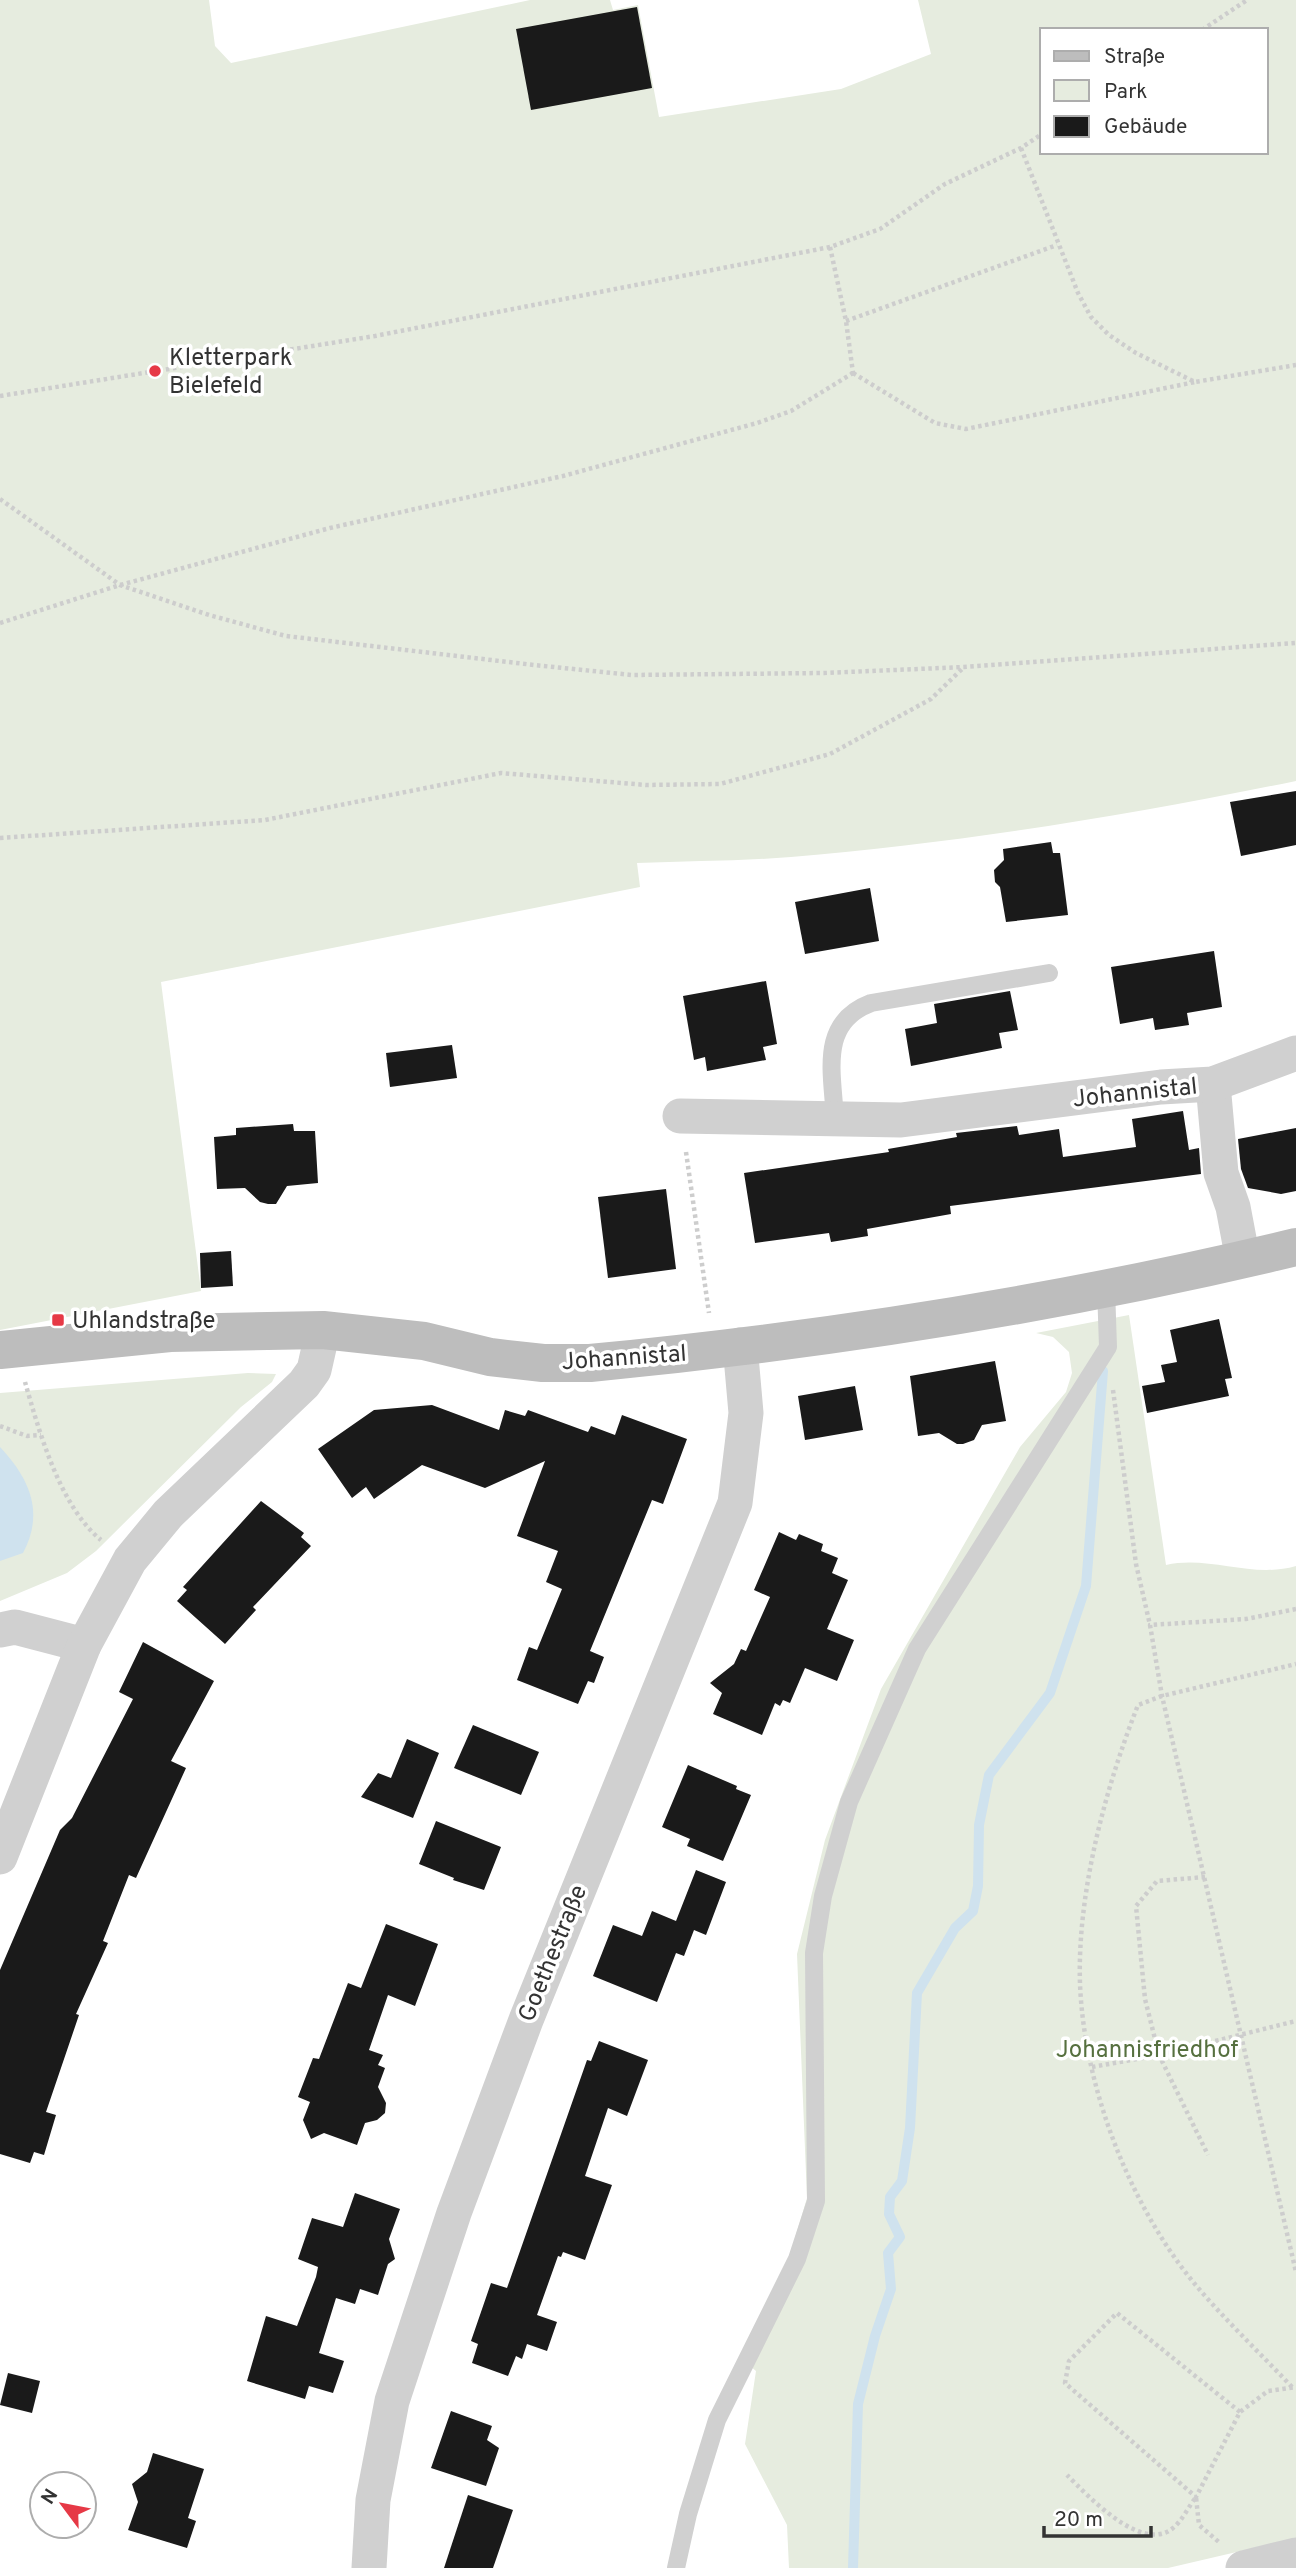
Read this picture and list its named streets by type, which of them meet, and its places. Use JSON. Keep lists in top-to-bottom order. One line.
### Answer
{"streets":{"main road":["Johannistal"],"street":["Goethestraße"]},"crossings":[["Johannistal","Goethestraße"]],"parks":["Johannisfriedhof"],"places":{"other":["Kletterpark Bielefeld"],"transit":["Uhlandstraße"]},"legend":["Straße","Park","Gebäude"],"scale_bar":"20 m","north":"top left"}
